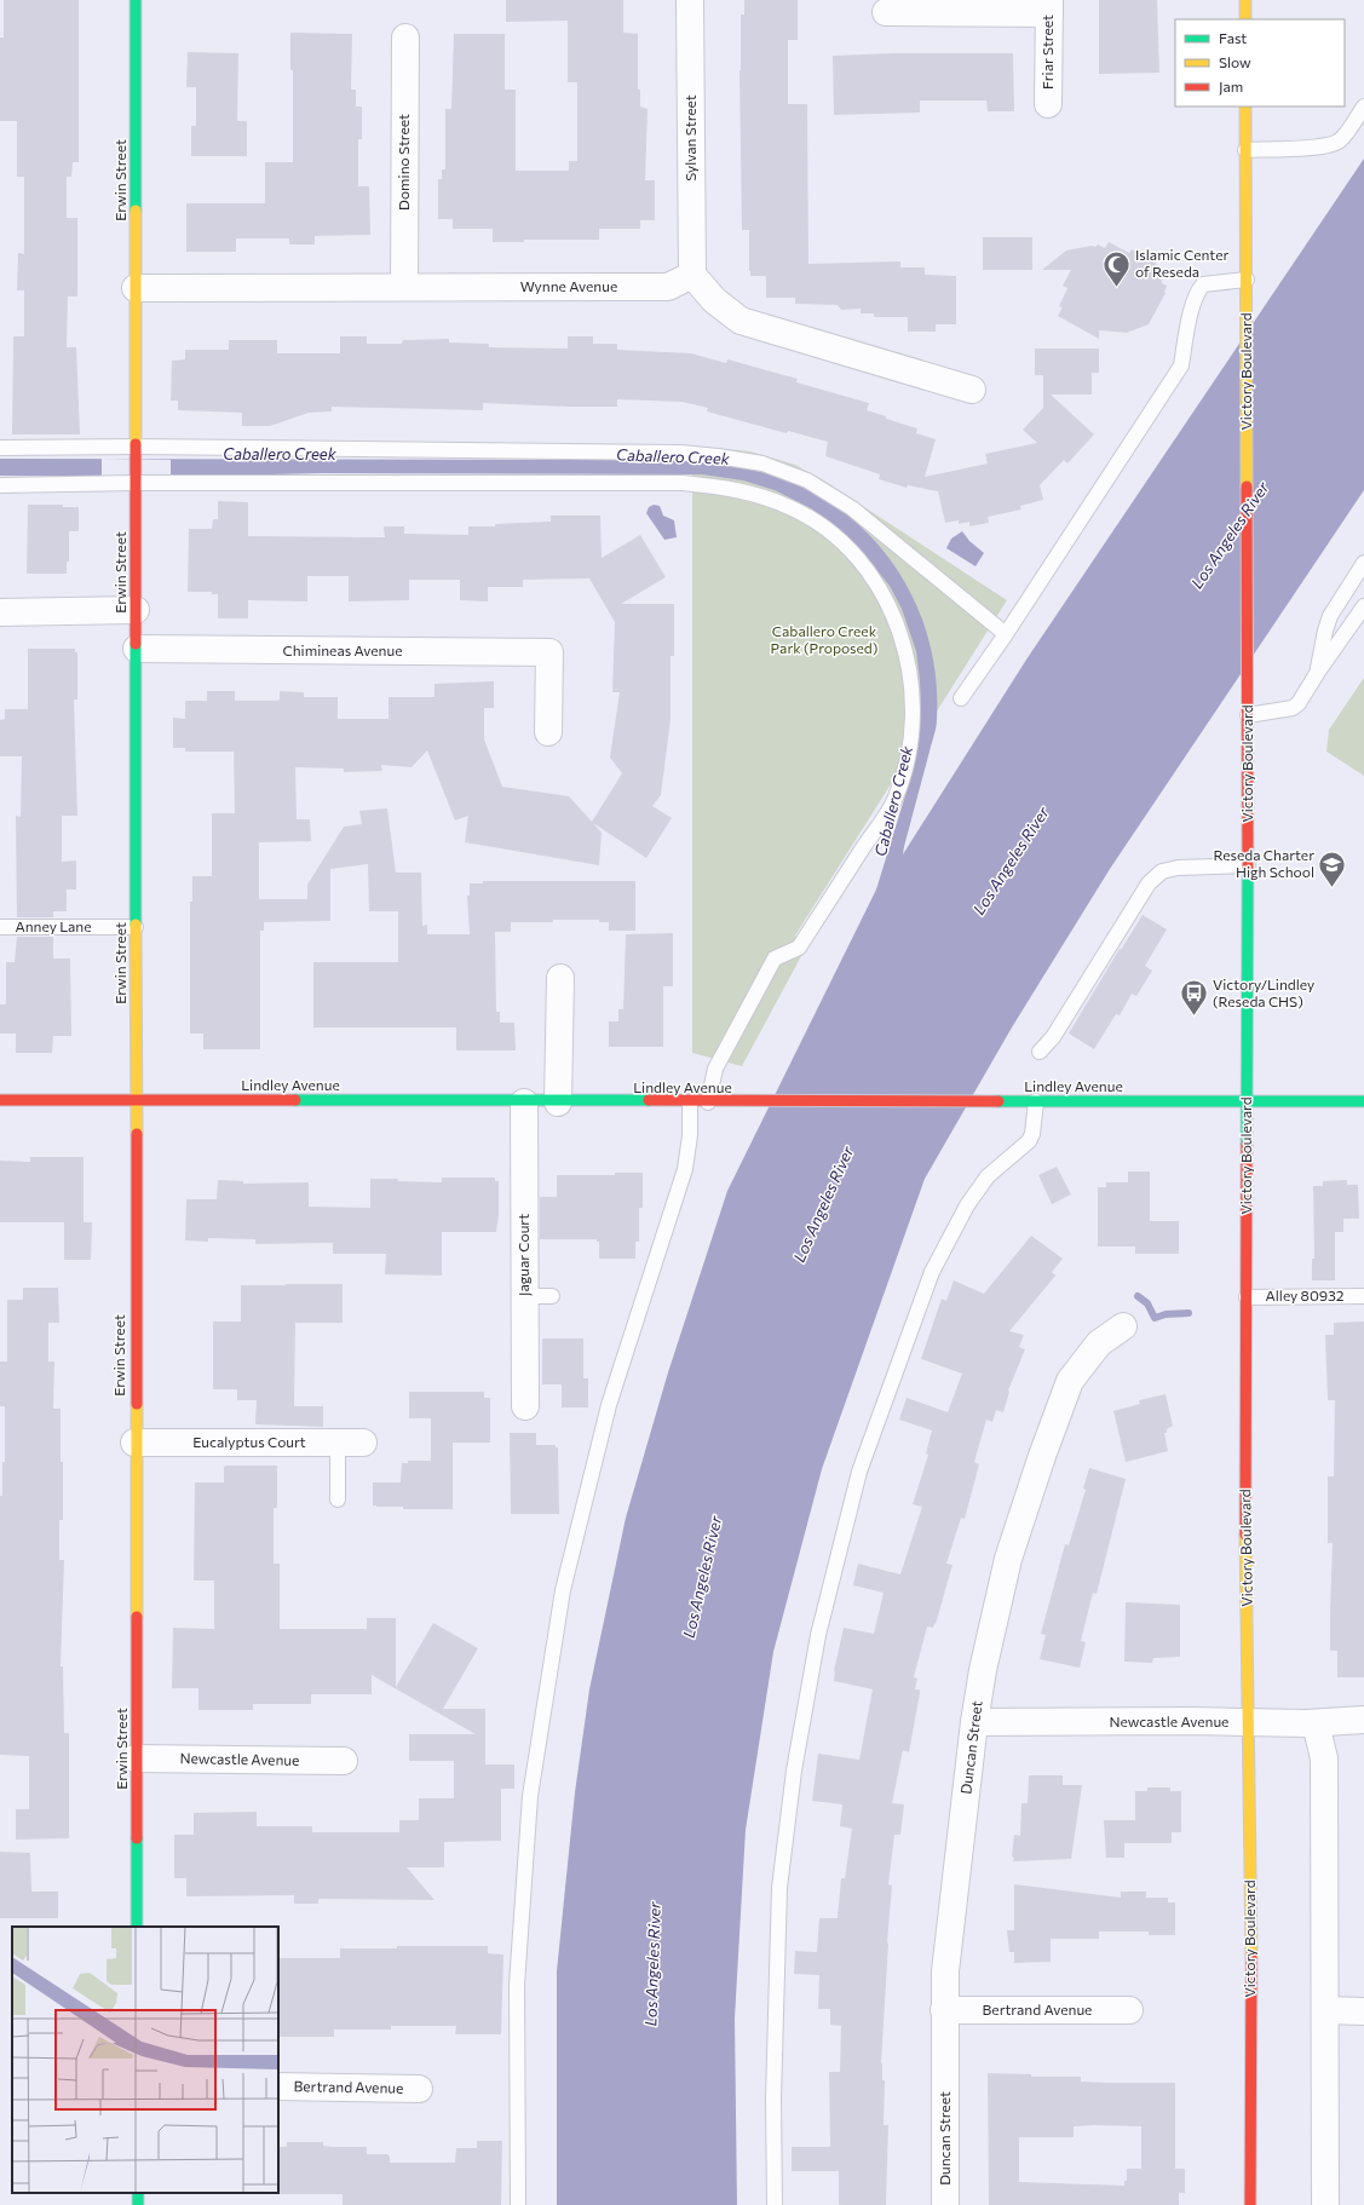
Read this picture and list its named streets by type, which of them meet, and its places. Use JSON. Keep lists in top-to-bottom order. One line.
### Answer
{"streets":{"main road":["Erwin Street","Victory Boulevard","Lindley Avenue"],"street":["Friar Street","Sylvan Street","Domino Street","Wynne Avenue","Chimineas Avenue","Jaguar Court","Eucalyptus Court","Newcastle Avenue","Duncan Street","Bertrand Avenue"],"lane":["Anney Lane","Alley 80932"]},"crossings":[["Sylvan Street","Wynne Avenue"],["Domino Street","Wynne Avenue"],["Erwin Street","Wynne Avenue"],["Erwin Street","Chimineas Avenue"],["Erwin Street","Anney Lane"],["Erwin Street","Lindley Avenue"],["Erwin Street","Eucalyptus Court"],["Erwin Street","Newcastle Avenue"],["Victory Boulevard","Lindley Avenue"],["Victory Boulevard","Alley 80932"],["Victory Boulevard","Newcastle Avenue"],["Lindley Avenue","Jaguar Court"],["Newcastle Avenue","Duncan Street"],["Duncan Street","Bertrand Avenue"]],"water":["Caballero Creek","Los Angeles River"],"parks":["Caballero Creek Park (Proposed)"],"places":{"mosque":["Islamic Center of Reseda"],"school or university":["Reseda Charter High School"],"bus stop":["Victory/Lindley (Reseda CHS)"]},"legend":["Fast","Slow","Jam"]}
